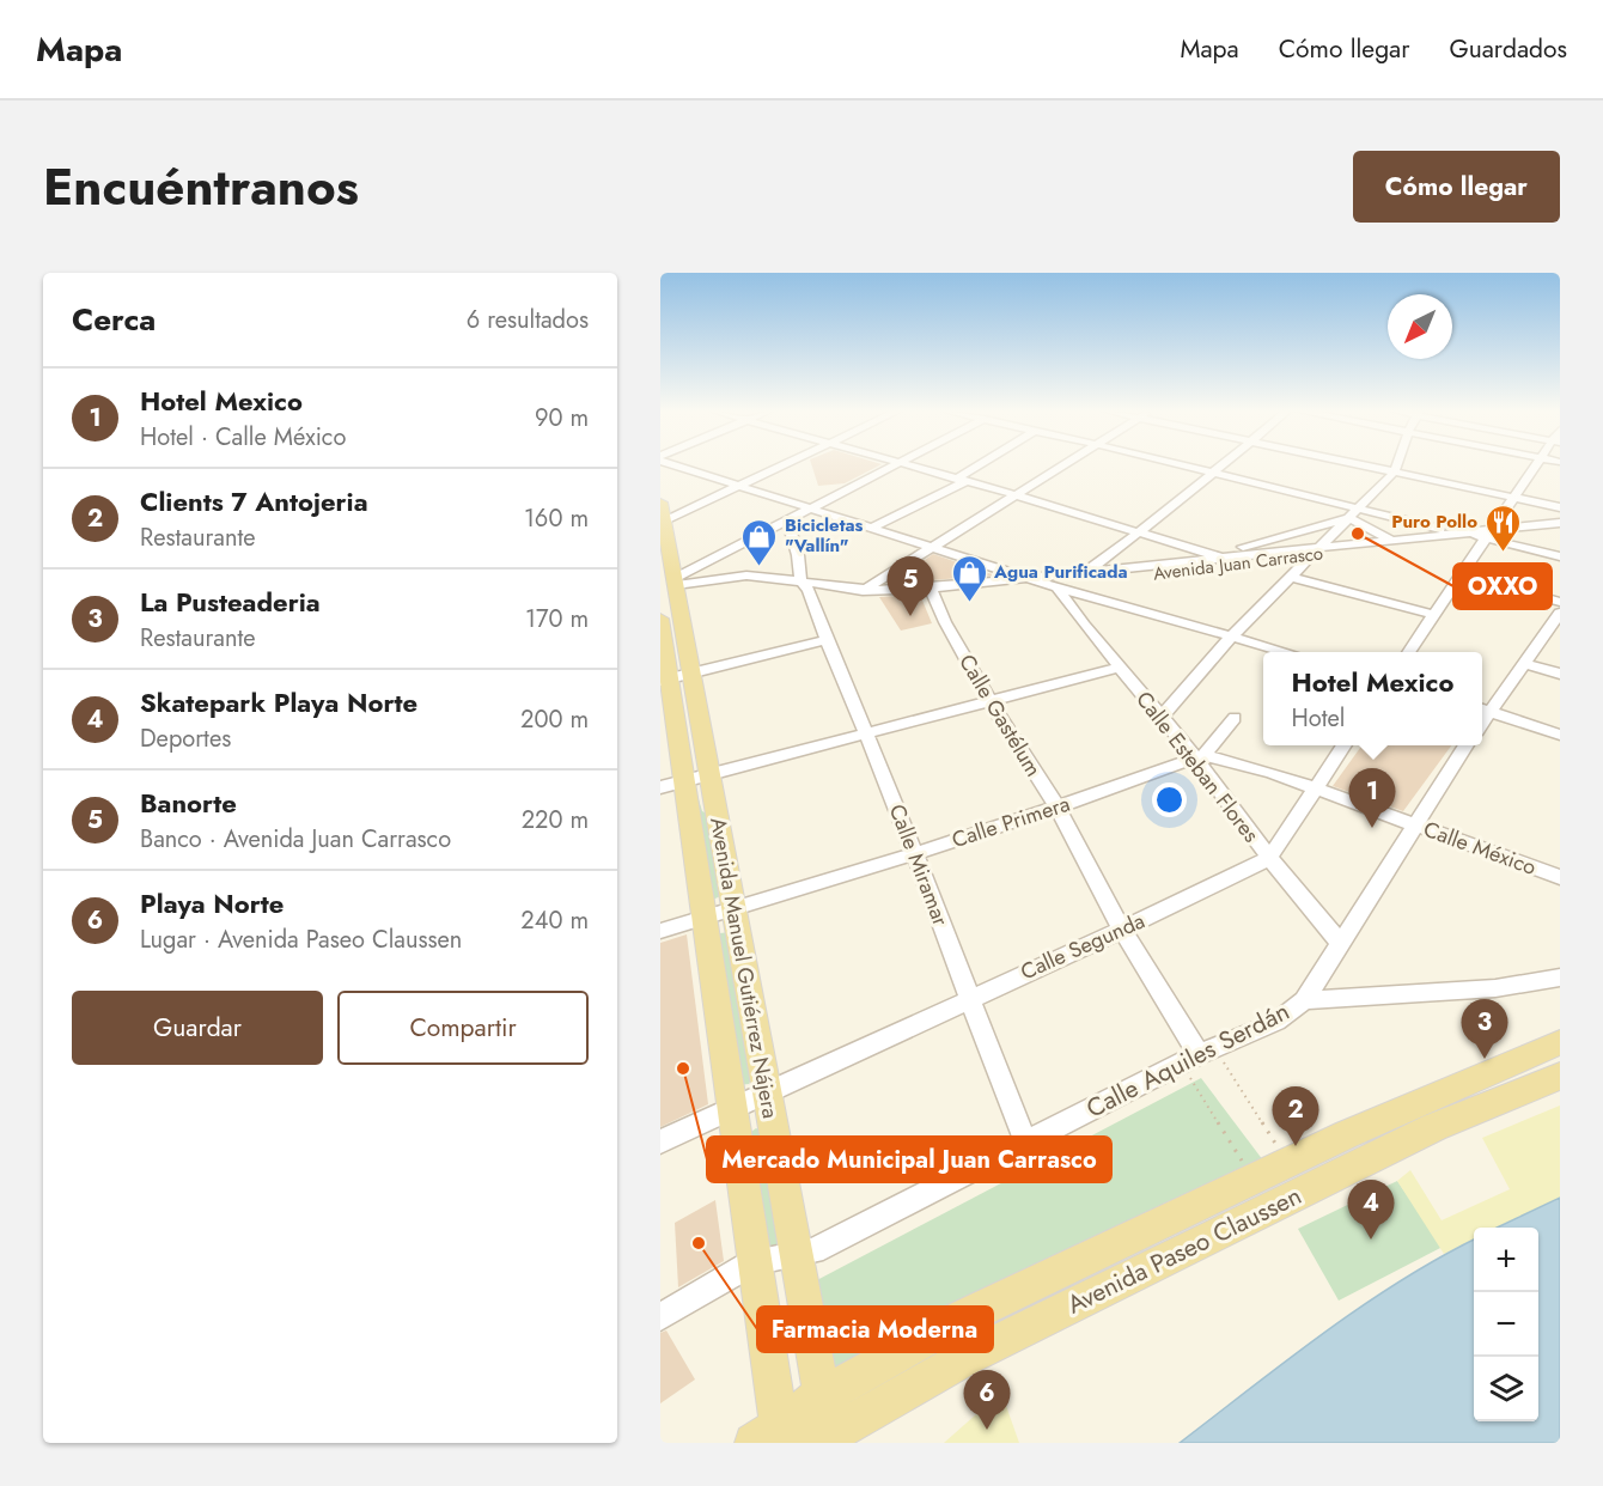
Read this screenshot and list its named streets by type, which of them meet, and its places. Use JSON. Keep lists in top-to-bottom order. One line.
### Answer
{"streets":{"main road":["Avenida Manuel Gutiérrez Nájera","Avenida Paseo Claussen"],"street":["Avenida Juan Carrasco","Calle Gastélum","Calle Esteban Flores","Calle Primera","Calle México","Calle Miramar","Calle Segunda","Calle Aquiles Serdán"]},"crossings":[["Avenida Juan Carrasco","Calle Gastélum"],["Avenida Juan Carrasco","Calle Esteban Flores"],["Avenida Juan Carrasco","Calle Miramar"],["Avenida Juan Carrasco","Avenida Manuel Gutiérrez Nájera"],["Calle Gastélum","Calle Primera"],["Calle Gastélum","Calle Segunda"],["Calle Gastélum","Calle Aquiles Serdán"],["Calle Esteban Flores","Calle Primera"],["Calle Esteban Flores","Calle México"],["Calle Esteban Flores","Calle Segunda"],["Calle Esteban Flores","Calle Aquiles Serdán"],["Calle Primera","Calle México"],["Calle Primera","Calle Miramar"],["Calle Primera","Avenida Manuel Gutiérrez Nájera"],["Calle México","Calle Segunda"],["Calle México","Calle Aquiles Serdán"],["Calle Miramar","Calle Segunda"],["Calle Miramar","Calle Aquiles Serdán"],["Calle Segunda","Avenida Manuel Gutiérrez Nájera"],["Avenida Manuel Gutiérrez Nájera","Calle Aquiles Serdán"],["Avenida Manuel Gutiérrez Nájera","Avenida Paseo Claussen"]],"places":{"other":["OXXO","Mercado Municipal Juan Carrasco","Farmacia Moderna"],"restaurant":["Puro Pollo"],"shop":["Bicicletas \"Vallín\"","Agua Purificada"]},"north":"bottom left","page":{"header":"Mapa","nav":["Mapa","Cómo llegar","Guardados"],"title":"Encuéntranos","buttons":["Cómo llegar",["Guardar","Compartir"]],"heading":["Cerca","6 resultados"],"list":[{"mark":"1","name":"Hotel Mexico","note":"Hotel · Calle México","value":"90 m"},{"mark":"2","name":"Clients 7 Antojeria","note":"Restaurante","value":"160 m"},{"mark":"3","name":"La Pusteaderia","note":"Restaurante","value":"170 m"},{"mark":"4","name":"Skatepark Playa Norte","note":"Deportes","value":"200 m"},{"mark":"5","name":"Banorte","note":"Banco · Avenida Juan Carrasco","value":"220 m"},{"mark":"6","name":"Playa Norte","note":"Lugar · Avenida Paseo Claussen","value":"240 m"}],"pins":["5","1","3","2","4","6"],"popup":["Hotel Mexico","Hotel"],"map_buttons":["+","−"]}}
